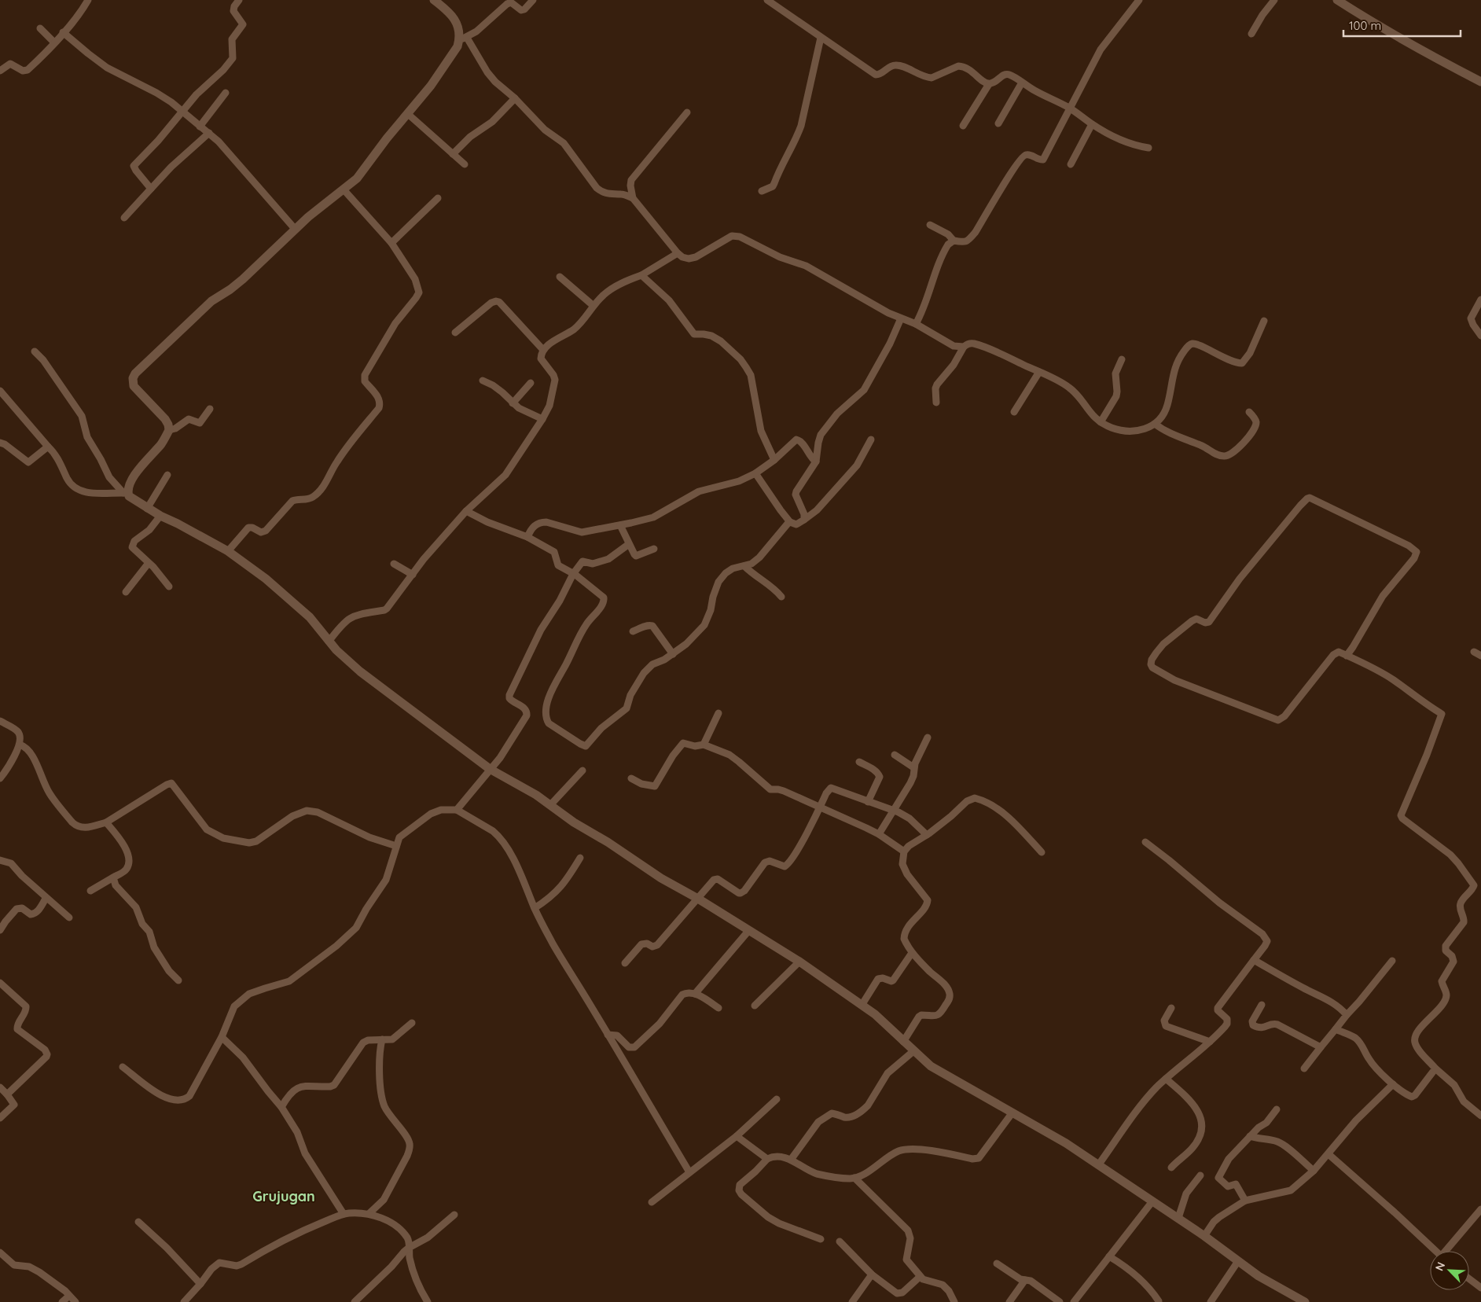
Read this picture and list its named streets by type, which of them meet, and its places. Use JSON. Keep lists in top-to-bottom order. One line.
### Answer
{"districts":["Grujugan"],"scale_bar":"100 m","north":"top left"}
